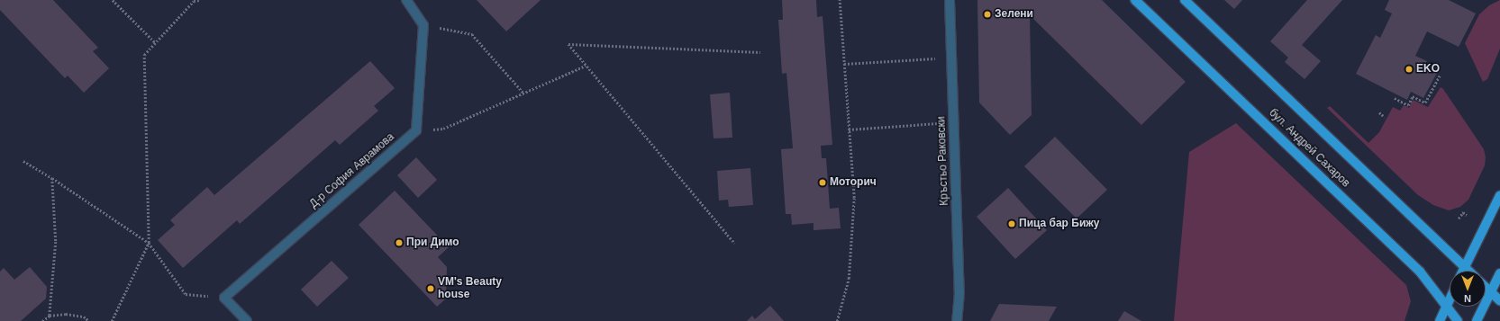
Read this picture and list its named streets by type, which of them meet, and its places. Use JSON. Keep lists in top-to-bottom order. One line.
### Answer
{"streets":{"main road":["бул. Андрей Сахаров"],"street":["Кръстьо Раковски","Д-р София Аврамова"]},"places":["Зелени","EKO","Моторич","Пица бар Бижу","При Димо","VM's Beauty house"],"north":"bottom"}
